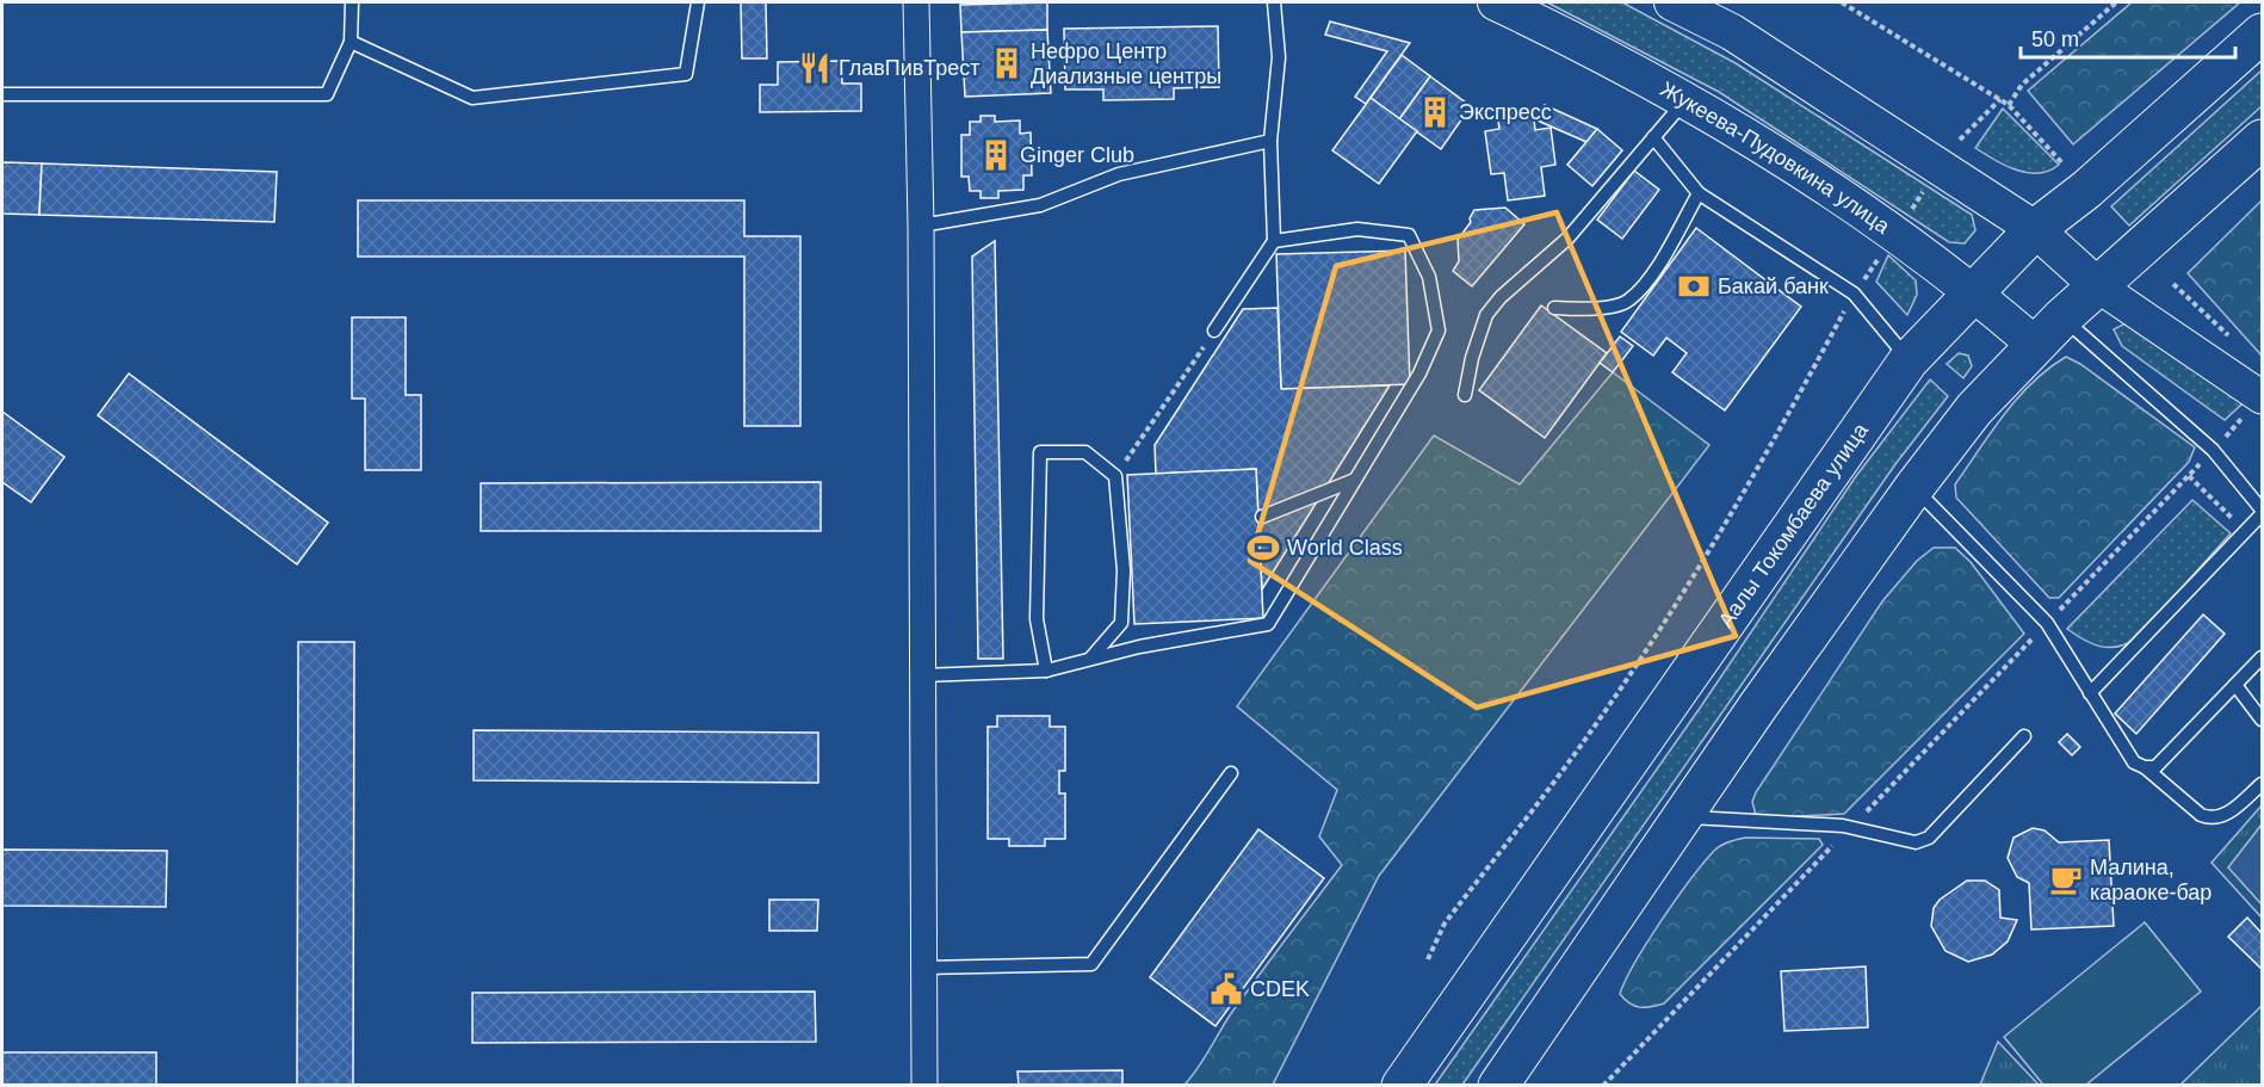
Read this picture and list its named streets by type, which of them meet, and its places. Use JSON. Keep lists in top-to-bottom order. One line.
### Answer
{"streets":{"main road":["Жукеева-Пудовкина улица","Аалы Токомбаева улица"]},"crossings":[["Жукеева-Пудовкина улица","Аалы Токомбаева улица"]],"places":{"building":["Нефро Центр Диализные центры","Экспресс","Ginger Club"],"restaurant":["ГлавПивТрест"],"bank":["Бакай банк"],"sports":["World Class"],"cafe":["Малина, караоке-бар"],"public building":["CDEK"]},"scale_bar":"50 m"}
